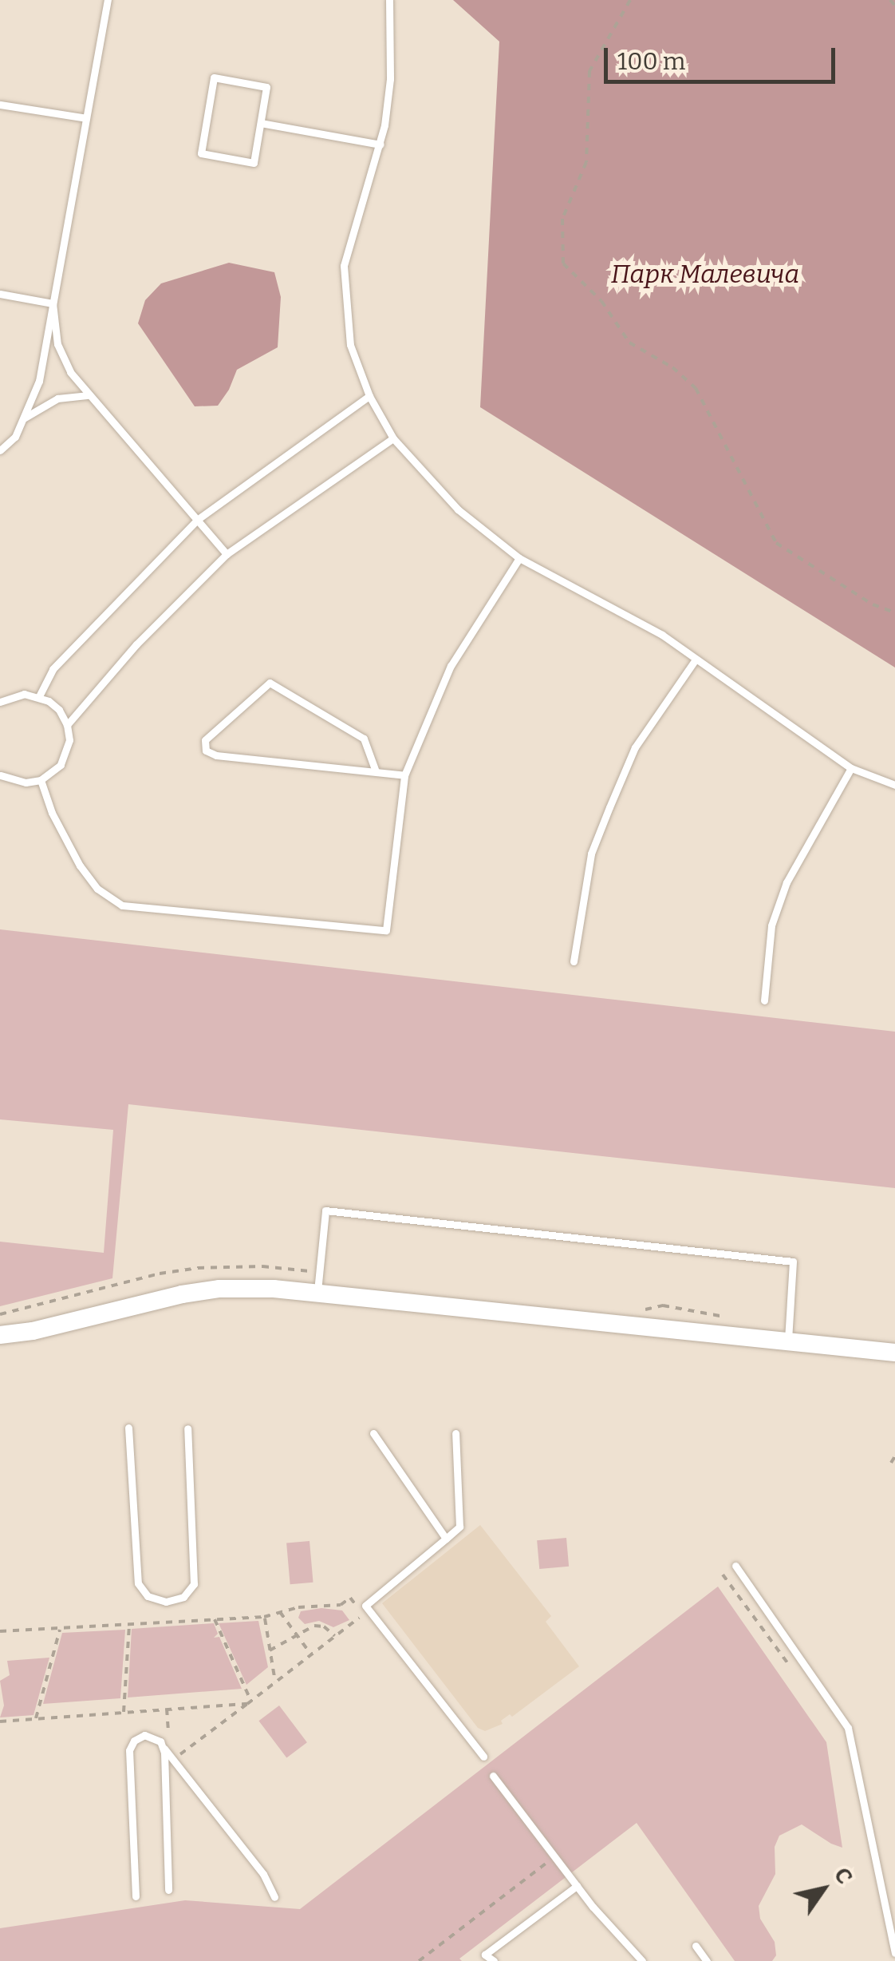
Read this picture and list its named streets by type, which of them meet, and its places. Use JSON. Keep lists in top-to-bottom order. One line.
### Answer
{"parks":["Парк Малевича"],"scale_bar":"100 m","north":"top right"}
